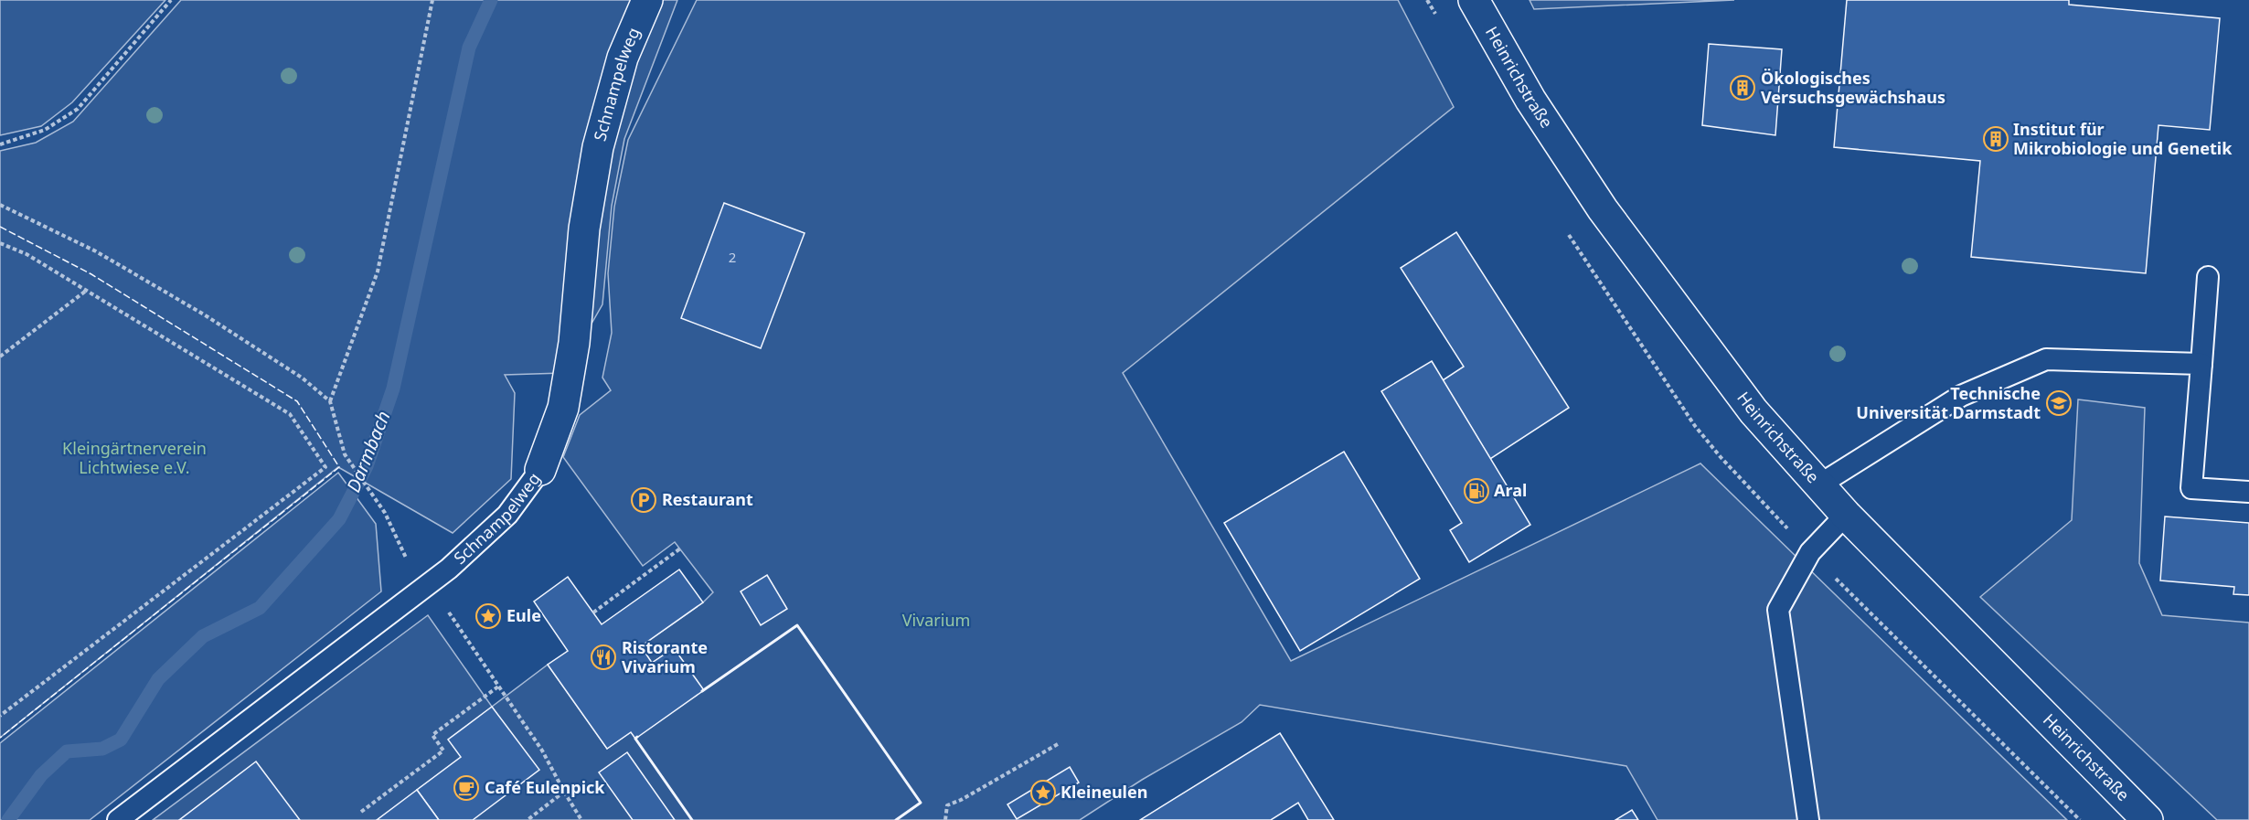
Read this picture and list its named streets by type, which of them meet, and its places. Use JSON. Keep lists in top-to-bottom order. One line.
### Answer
{"streets":{"main road":["Heinrichstraße","Schnampelweg"]},"water":["Darmbach"],"parks":["Kleingärtnerverein Lichtwiese e.V.","Vivarium"],"places":{"building":["Ökologisches Versuchsgewächshaus","Institut für Mikrobiologie und Genetik"],"school or university":["Technische Universität Darmstadt"],"fuel station":["Aral"],"parking":["Restaurant"],"place":["Eule","Kleineulen"],"restaurant":["Ristorante Vivarium"],"cafe":["Café Eulenpick"]},"house_numbers":["2"]}
